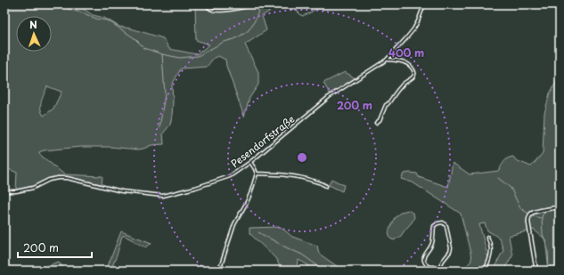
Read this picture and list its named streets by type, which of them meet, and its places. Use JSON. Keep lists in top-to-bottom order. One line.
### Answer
{"streets":{"street":["Pesendorfstraße"]},"scale_bar":"200 m","north":"top","rings":["400 m","200 m"]}
